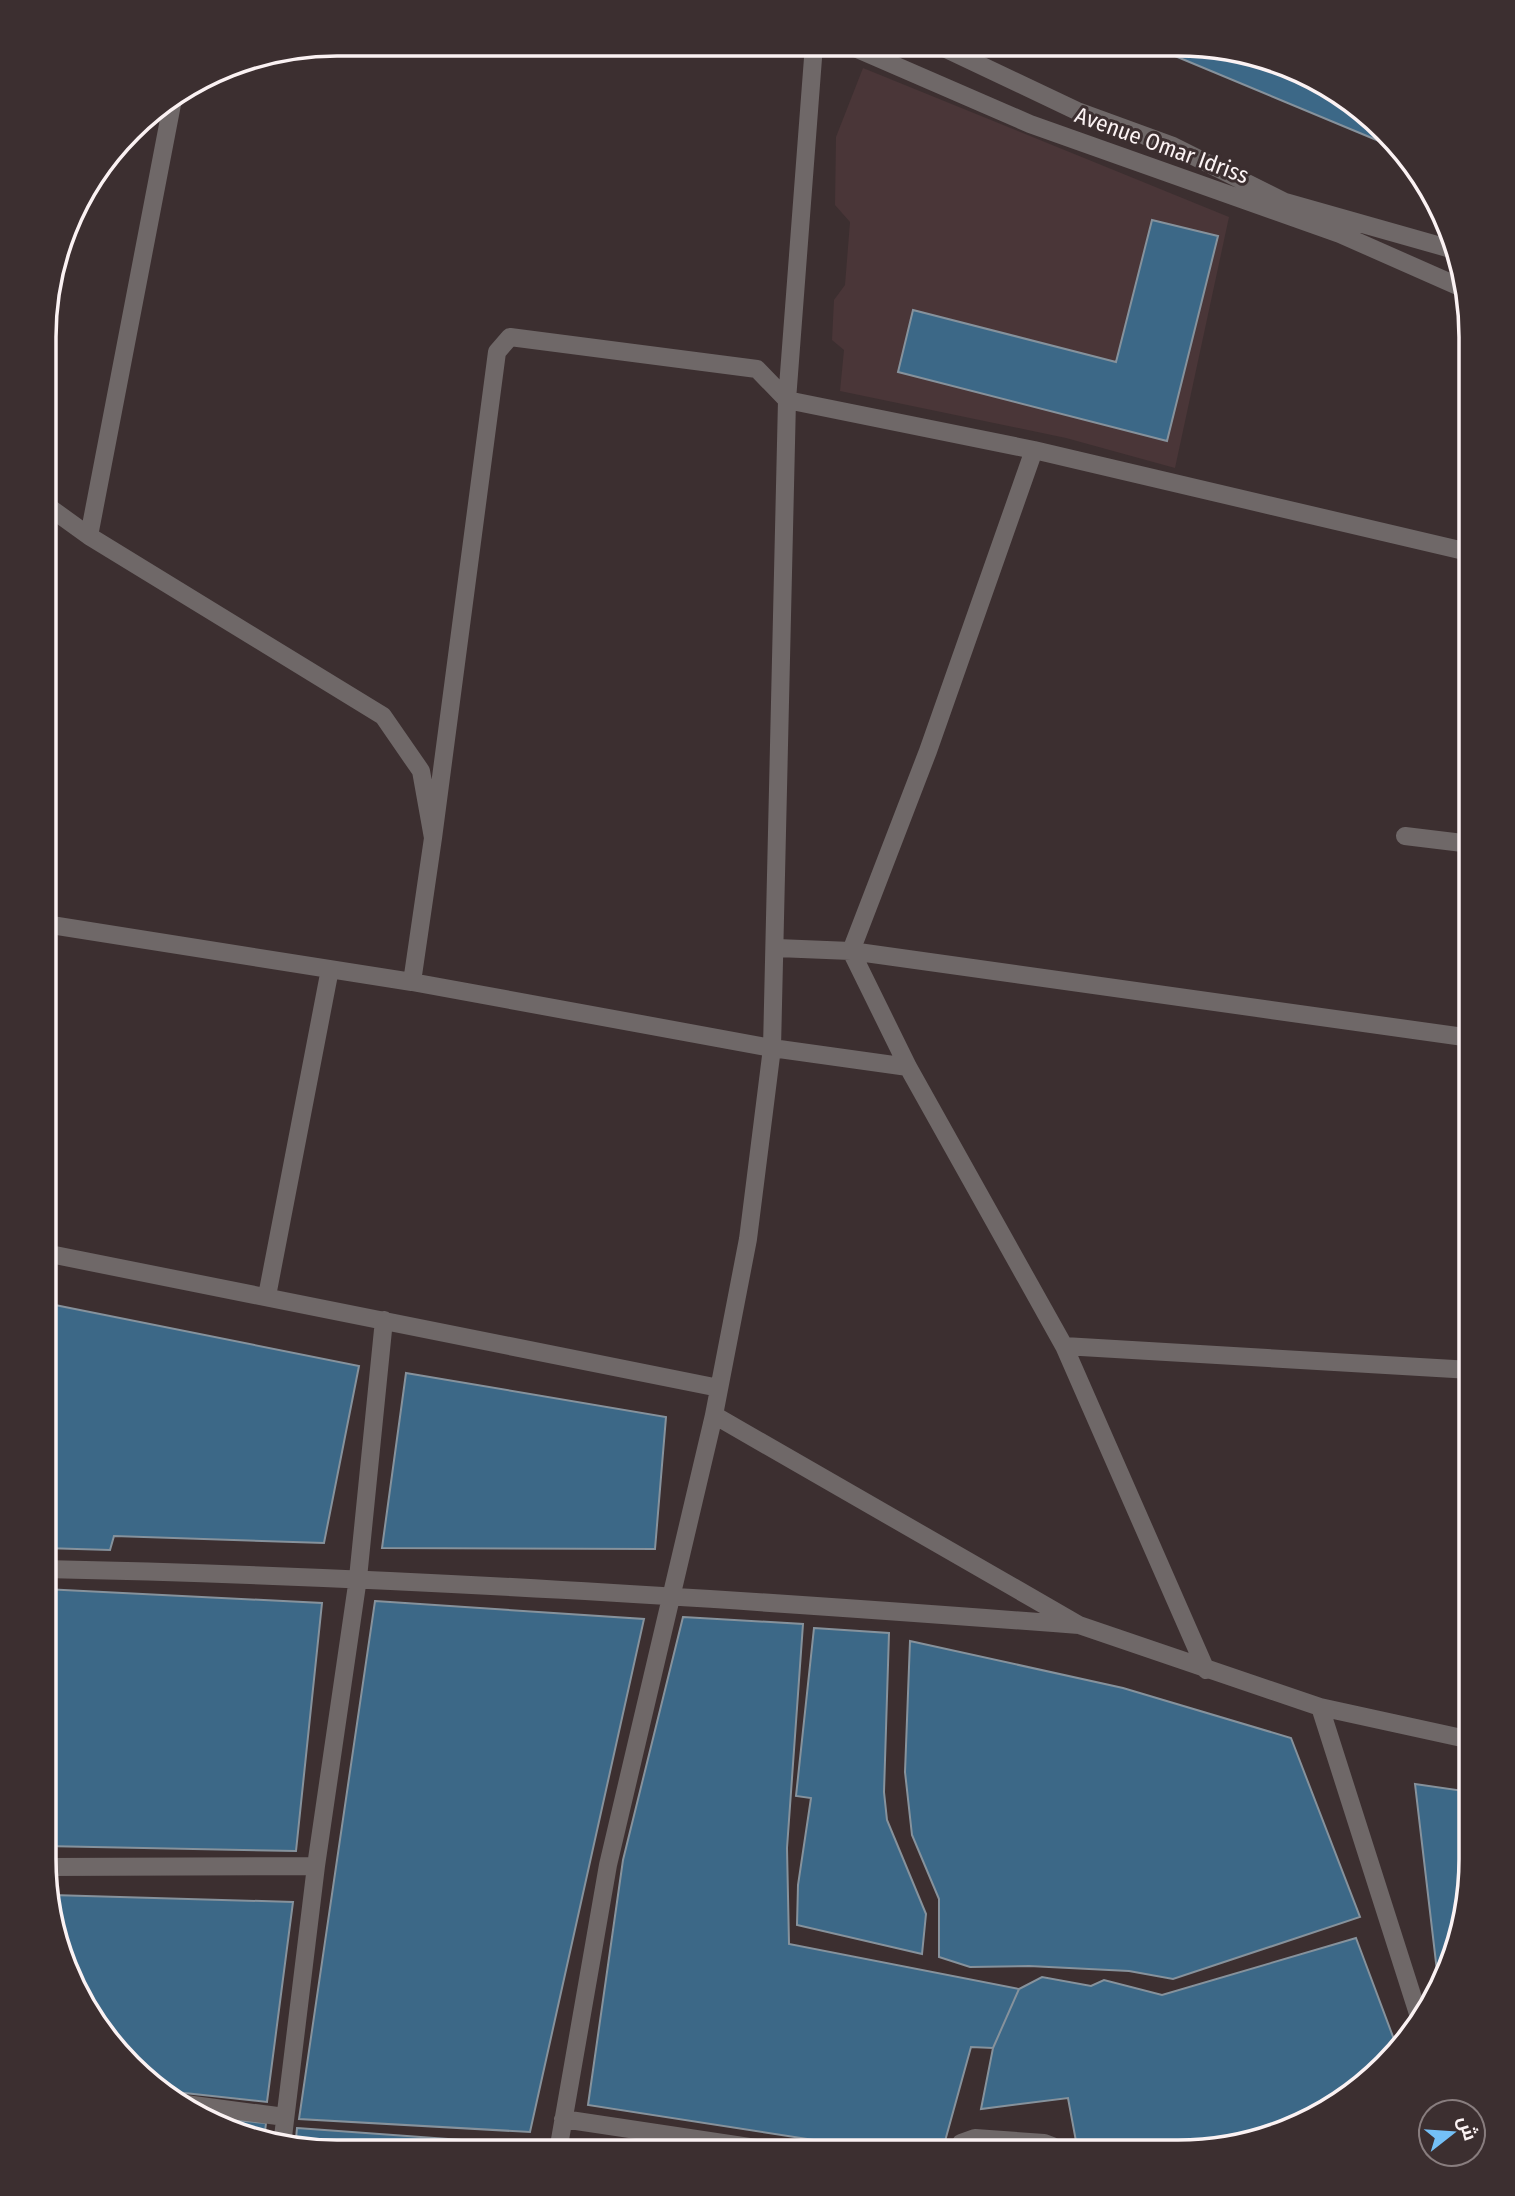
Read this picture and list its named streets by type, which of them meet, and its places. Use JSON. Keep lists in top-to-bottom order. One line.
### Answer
{"streets":{"street":["Avenue Omar Idriss"]},"north":"right"}
